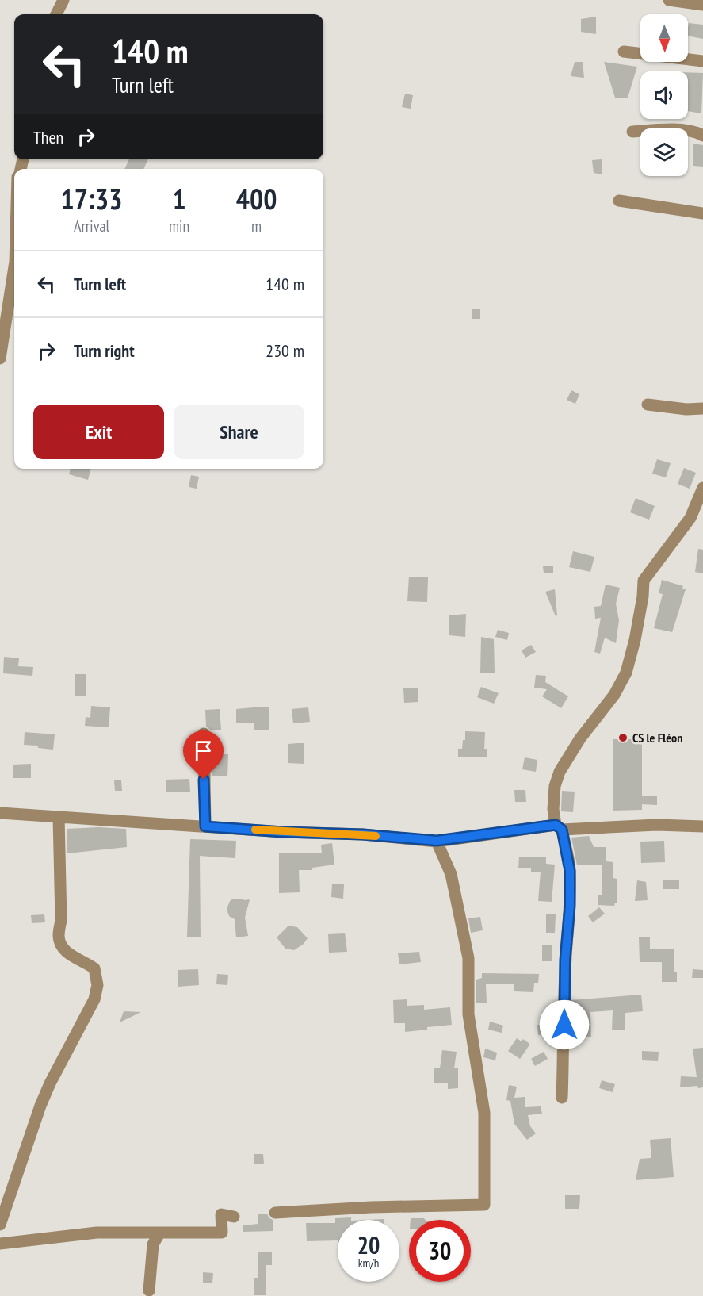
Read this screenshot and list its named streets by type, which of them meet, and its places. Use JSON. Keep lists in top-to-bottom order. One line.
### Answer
{"places":["CS le Fléon"],"north":"bottom","page":{"turn":["140 m","Turn left"],"then":"Then","eta":["17:33","Arrival","1","min","400","m"],"list":[{"name":"Turn left","value":"140 m"},{"name":"Turn right","value":"230 m"}],"buttons":["Exit","Share"],"speed":"20 km/h","limit":"30"}}
